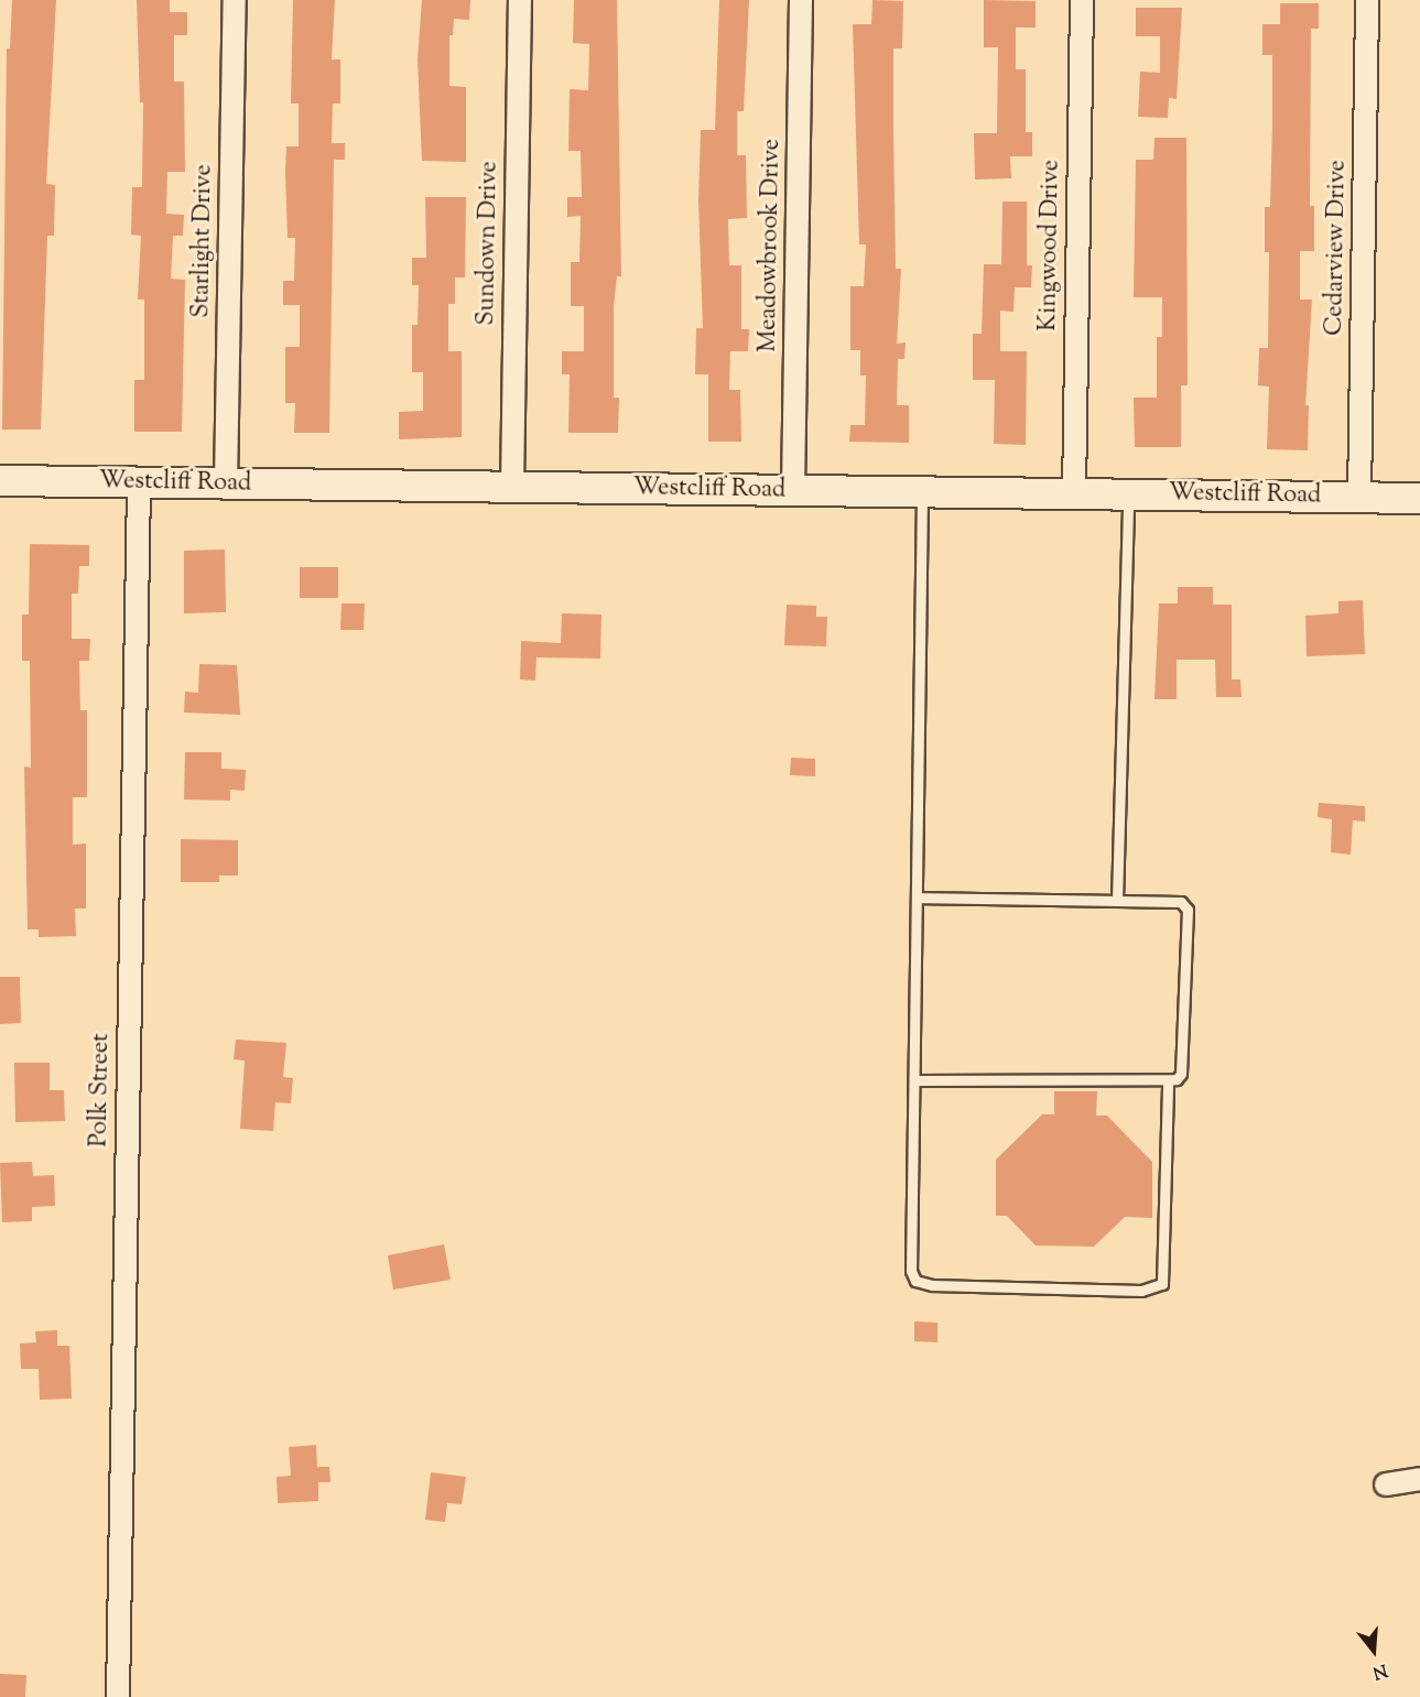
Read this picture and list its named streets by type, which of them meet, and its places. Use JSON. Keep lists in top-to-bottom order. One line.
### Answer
{"streets":{"street":["Starlight Drive","Sundown Drive","Meadowbrook Drive","Kingwood Drive","Cedarview Drive","Westcliff Road","Polk Street"]},"crossings":[["Starlight Drive","Westcliff Road"],["Sundown Drive","Westcliff Road"],["Meadowbrook Drive","Westcliff Road"],["Kingwood Drive","Westcliff Road"],["Cedarview Drive","Westcliff Road"],["Westcliff Road","Polk Street"]],"north":"bottom"}
